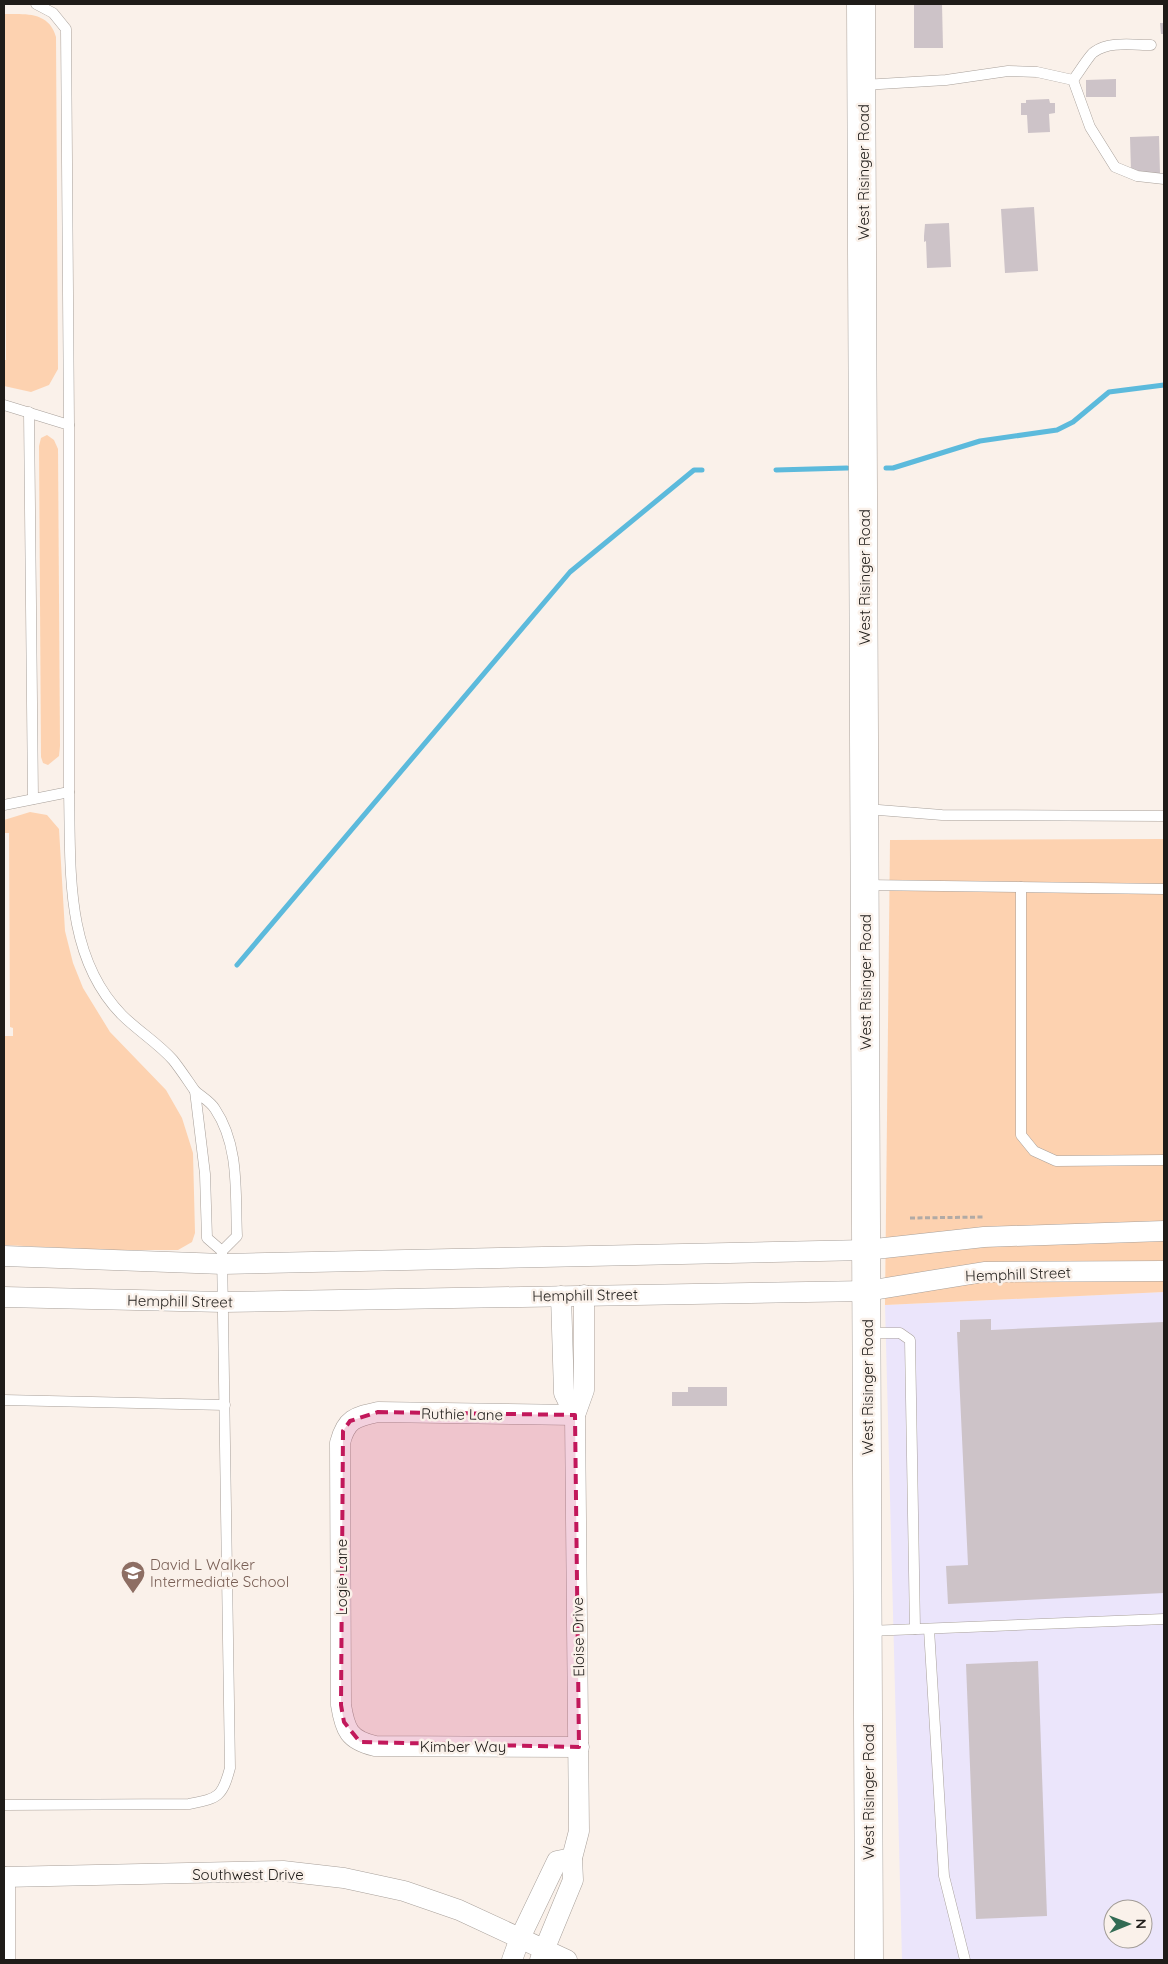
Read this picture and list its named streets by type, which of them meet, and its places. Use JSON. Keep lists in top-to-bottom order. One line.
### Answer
{"streets":{"street":["West Risinger Road","Hemphill Street","Ruthie Lane","Logie Lane","Eloise Drive","Kimber Way","Southwest Drive"]},"crossings":[["West Risinger Road","Hemphill Street"],["Hemphill Street","Eloise Drive"],["Ruthie Lane","Logie Lane"],["Ruthie Lane","Eloise Drive"],["Logie Lane","Kimber Way"],["Eloise Drive","Kimber Way"],["Eloise Drive","Southwest Drive"]],"places":{"school or university":["David L Walker Intermediate School"]},"north":"right"}
